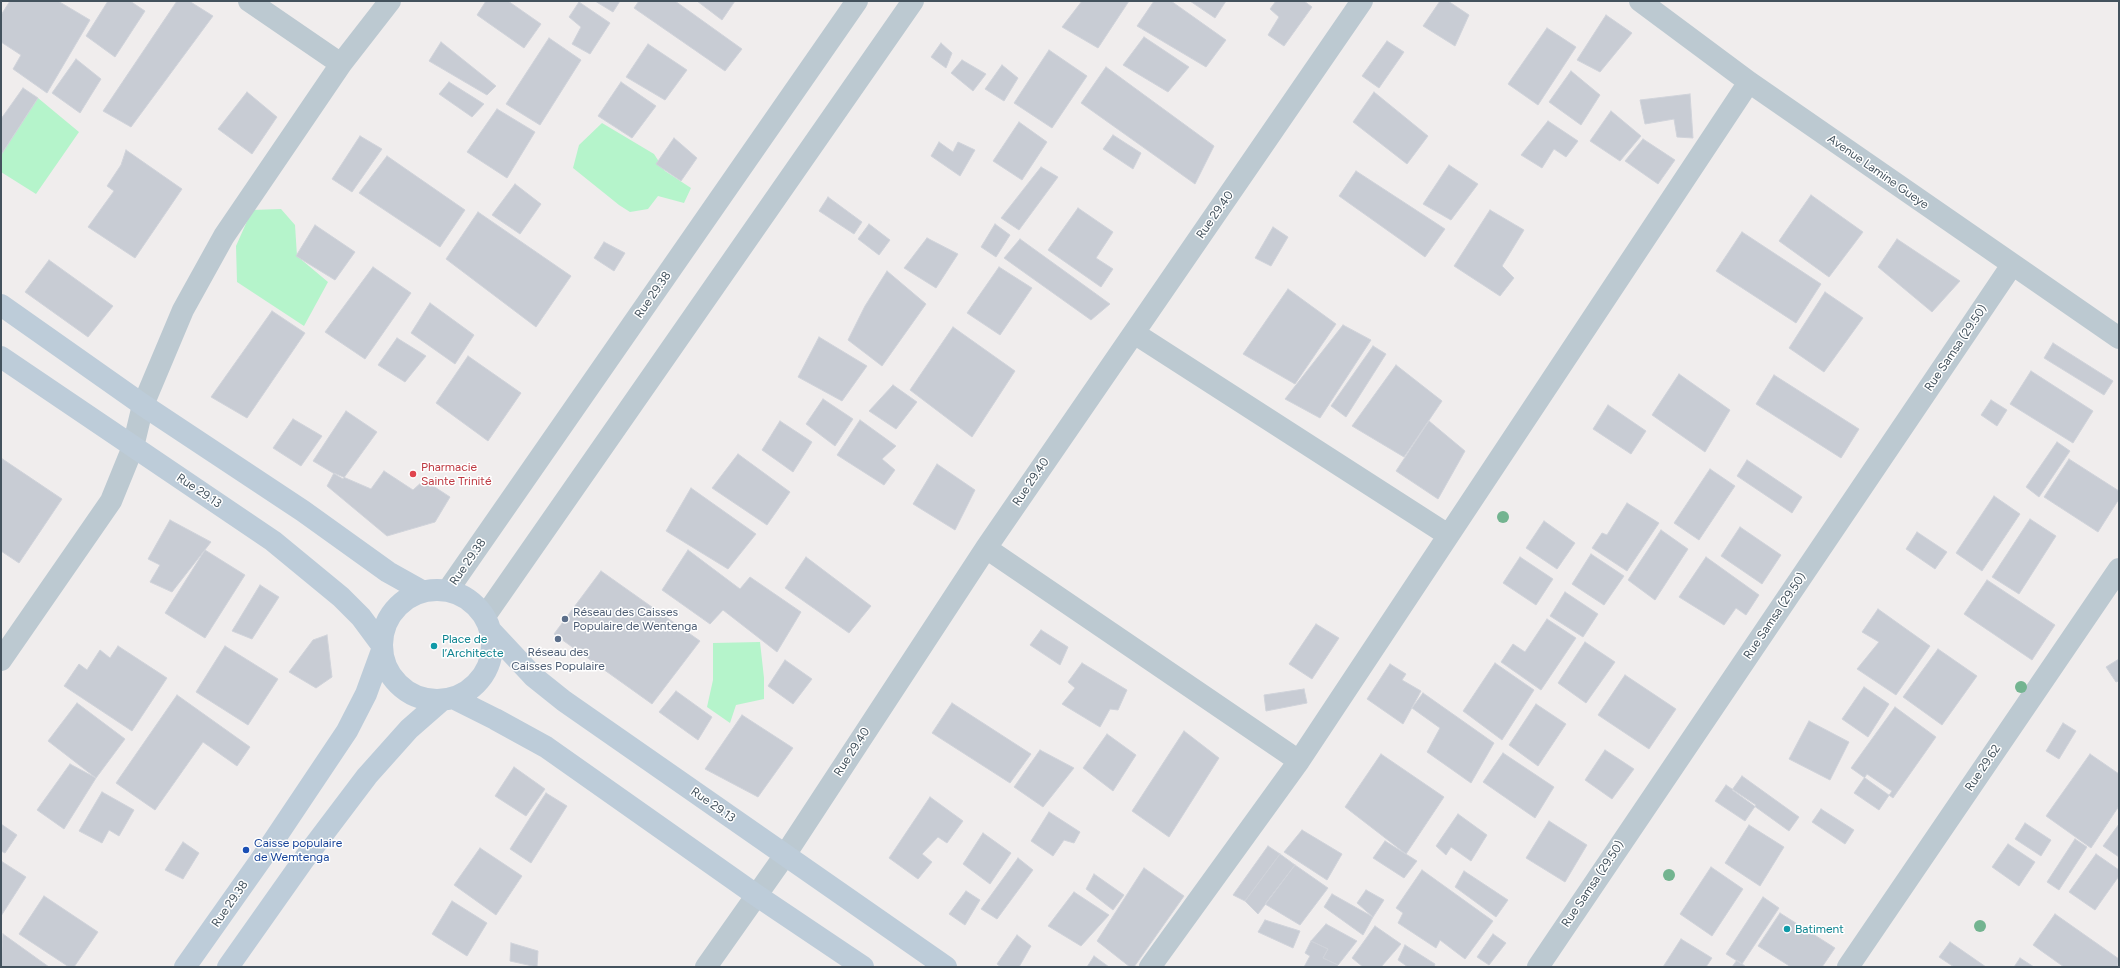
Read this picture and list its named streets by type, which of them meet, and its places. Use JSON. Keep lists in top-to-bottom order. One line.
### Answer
{"streets":{"main road":["Rue 29.38","Rue 29.13"],"street":["Avenue Lamine Gueye","Rue 29.40","Rue Samsa (29.50)","Rue 29.62"]},"crossings":[["Avenue Lamine Gueye","Rue Samsa (29.50)"],["Rue 29.40","Rue 29.13"],["Rue 29.38","Rue 29.13"]],"places":["Pharmacie Sainte Trinité","Réseau des Caisses Populaire de Wentenga","Réseau des Caisses Populaire","Place de l’Architecte","Caisse populaire de Wemtenga","Batiment"]}
